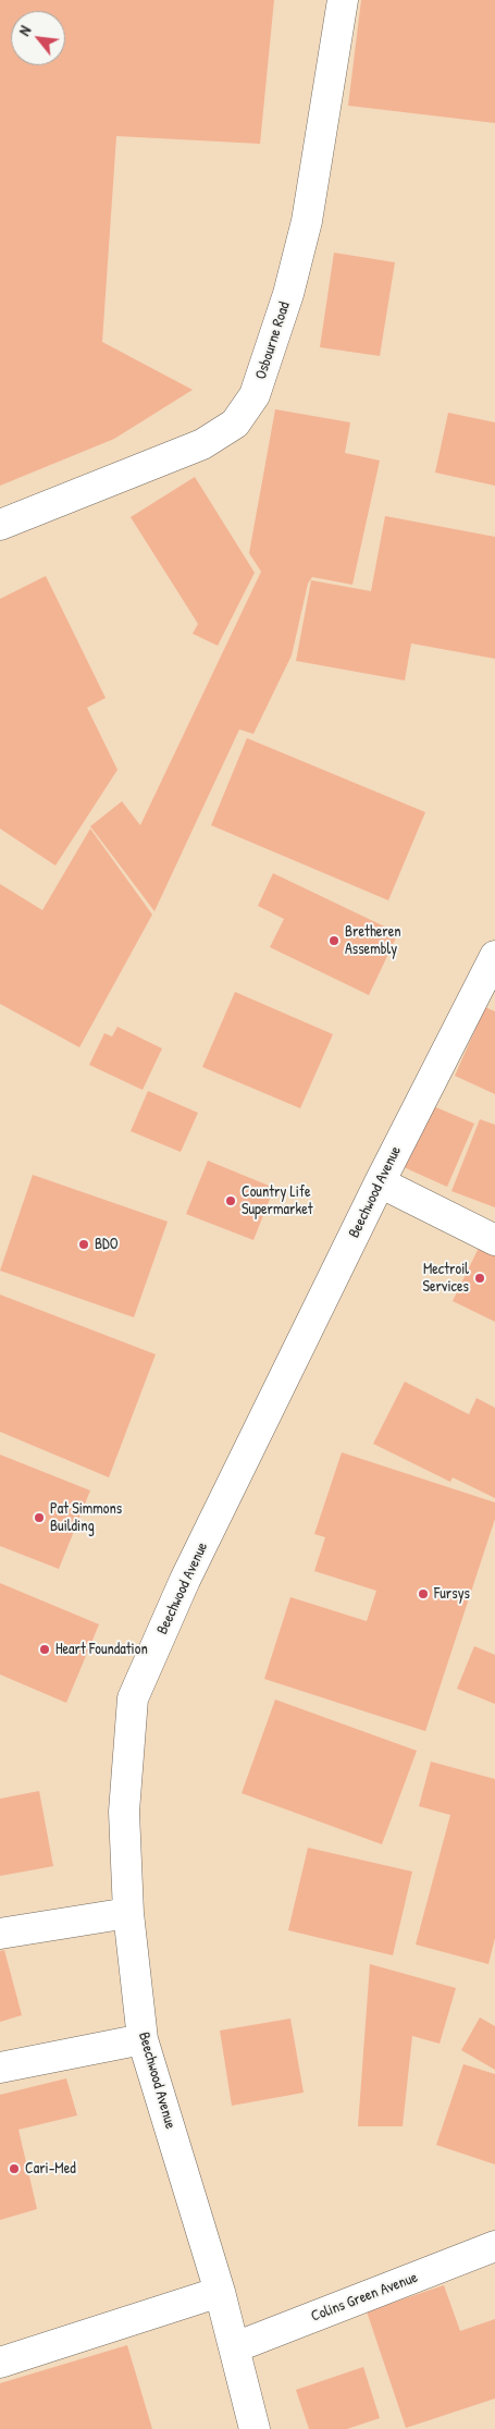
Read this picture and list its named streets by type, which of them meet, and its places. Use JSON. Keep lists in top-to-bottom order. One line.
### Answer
{"streets":{"street":["Osbourne Road","Beechwood Avenue","Colins Green Avenue"]},"crossings":[["Beechwood Avenue","Colins Green Avenue"]],"places":["Bretheren Assembly","Country Life Supermarket","BDO","Mectroil Services","Pat Simmons Building","Fursys","Heart Foundation","Cari-Med"],"north":"top left"}
